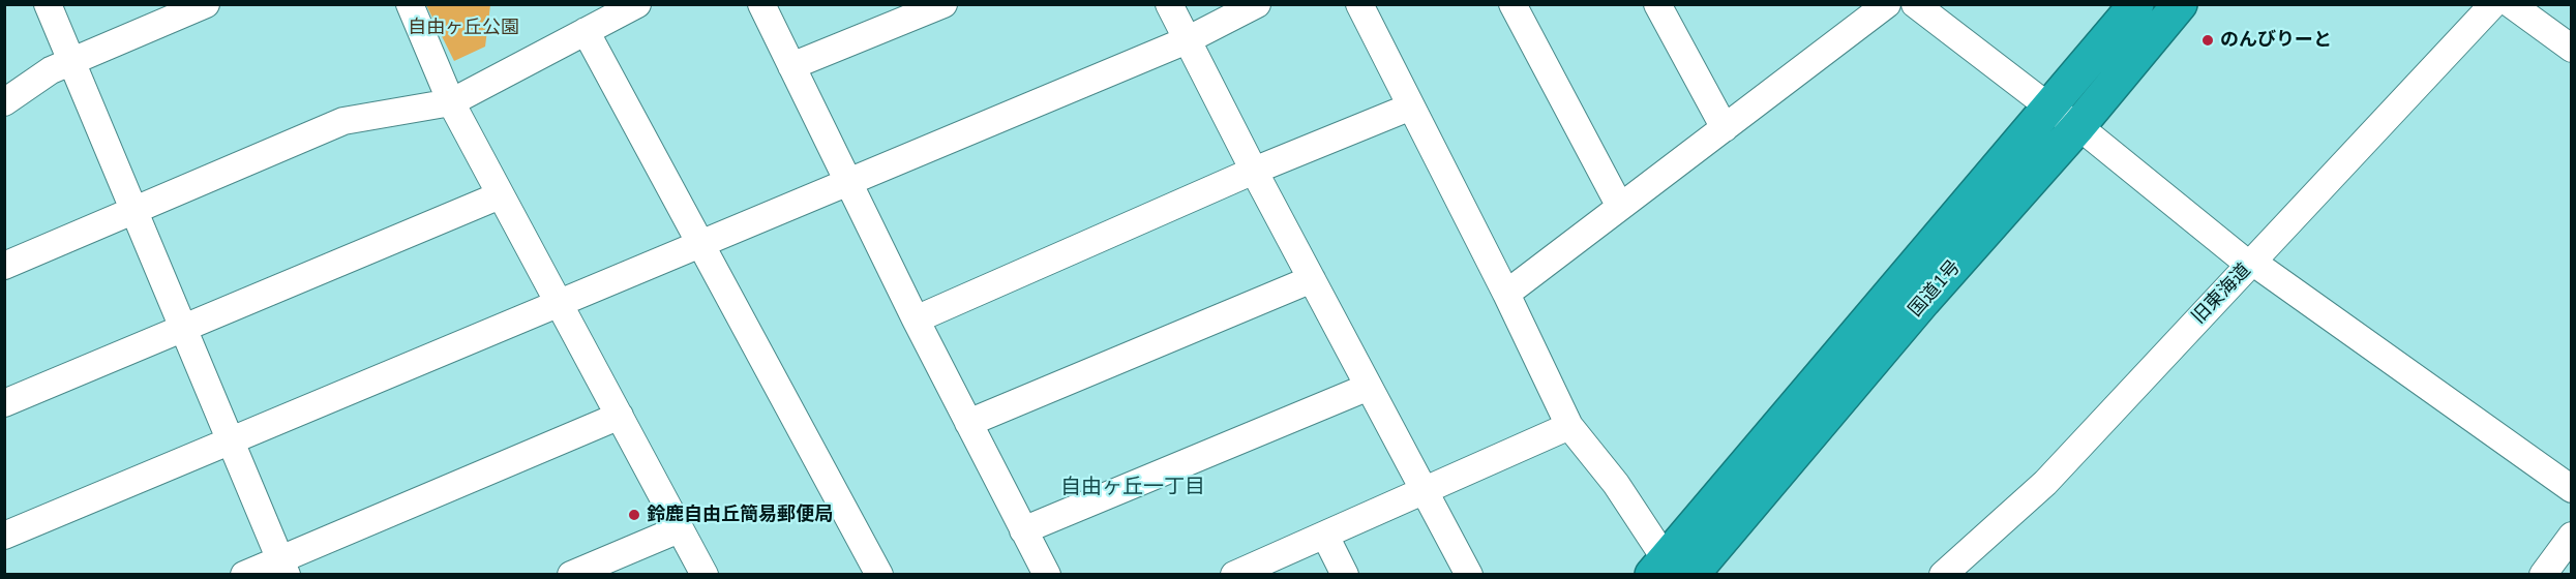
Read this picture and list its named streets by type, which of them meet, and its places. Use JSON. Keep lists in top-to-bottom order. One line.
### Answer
{"streets":{"highway":["国道1号"],"street":["旧東海道"]},"districts":["自由ヶ丘一丁目"],"parks":["自由ヶ丘公園"],"places":["のんびりーと","鈴鹿自由丘簡易郵便局"]}
